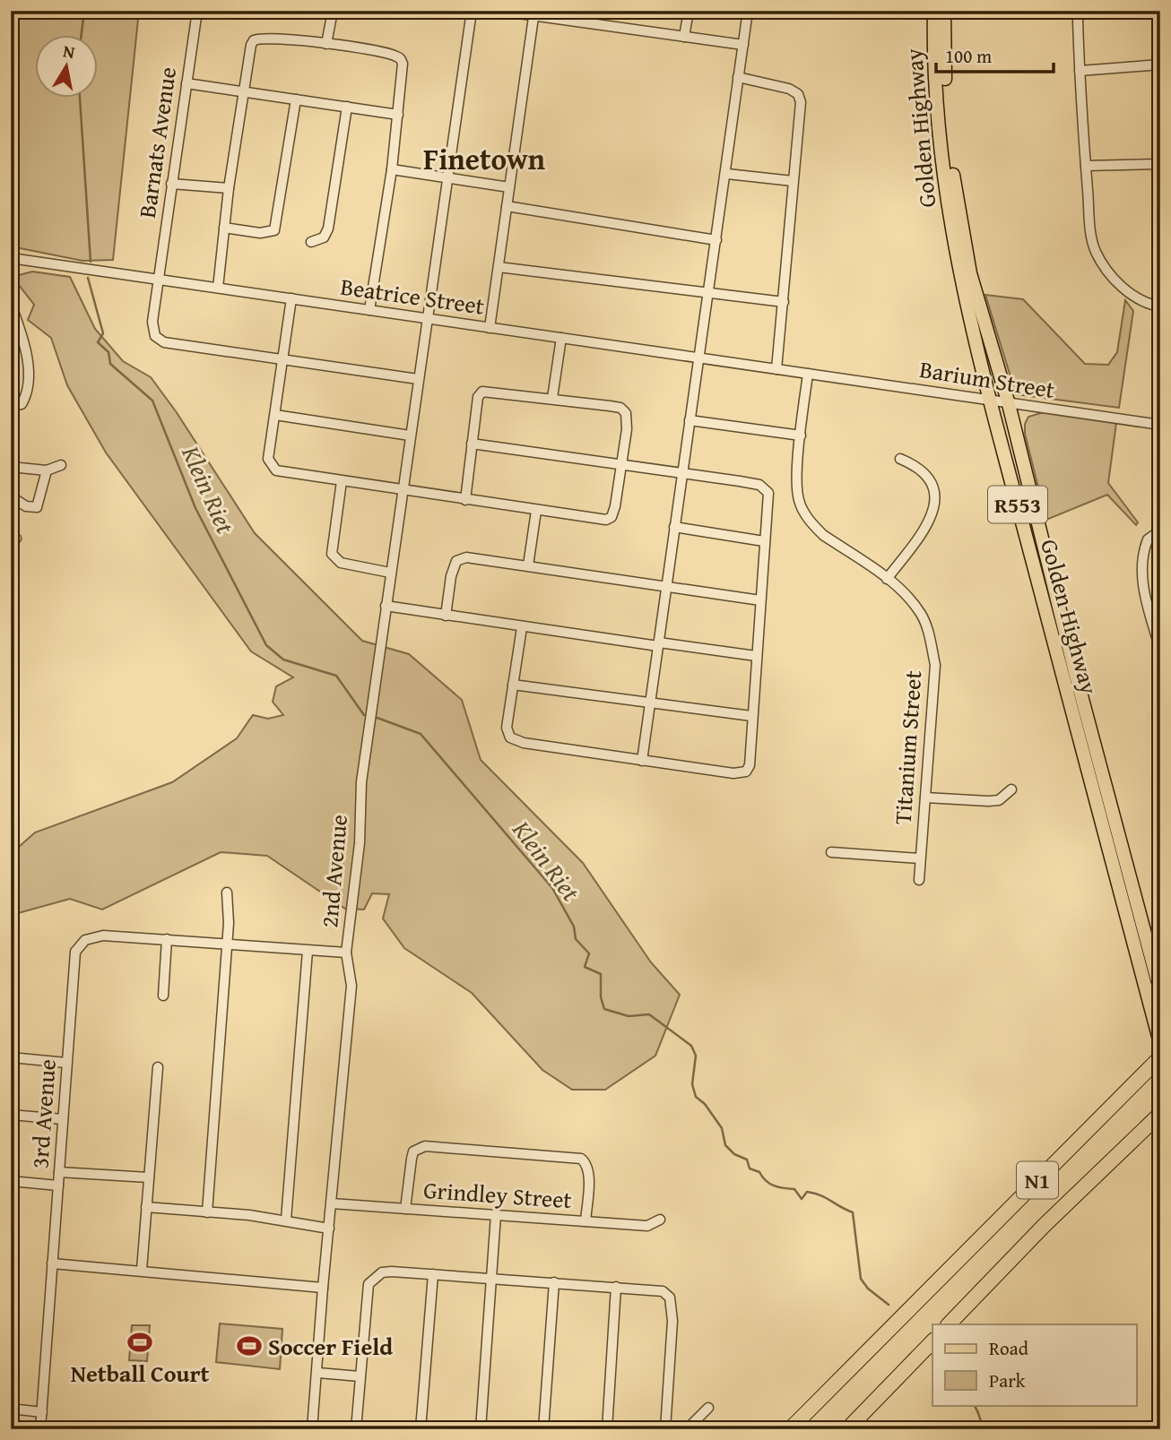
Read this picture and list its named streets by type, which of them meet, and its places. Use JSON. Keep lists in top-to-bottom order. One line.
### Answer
{"streets":{"highway":["N1"],"main road":["Golden Highway","R553"],"street":["Barnats Avenue","Beatrice Street","Barium Street","Titanium Street","2nd Avenue","3rd Avenue","Grindley Street"]},"crossings":[["Golden Highway","Barium Street"],["Barnats Avenue","Beatrice Street"],["Beatrice Street","Barium Street"],["Beatrice Street","Titanium Street"],["Beatrice Street","2nd Avenue"],["Barium Street","Titanium Street"],["2nd Avenue","Grindley Street"]],"districts":["Finetown"],"water":["Klein Riet"],"places":{"sports":["Netball Court","Soccer Field"]},"legend":["Road","Park"],"scale_bar":"100 m","north":"top"}
